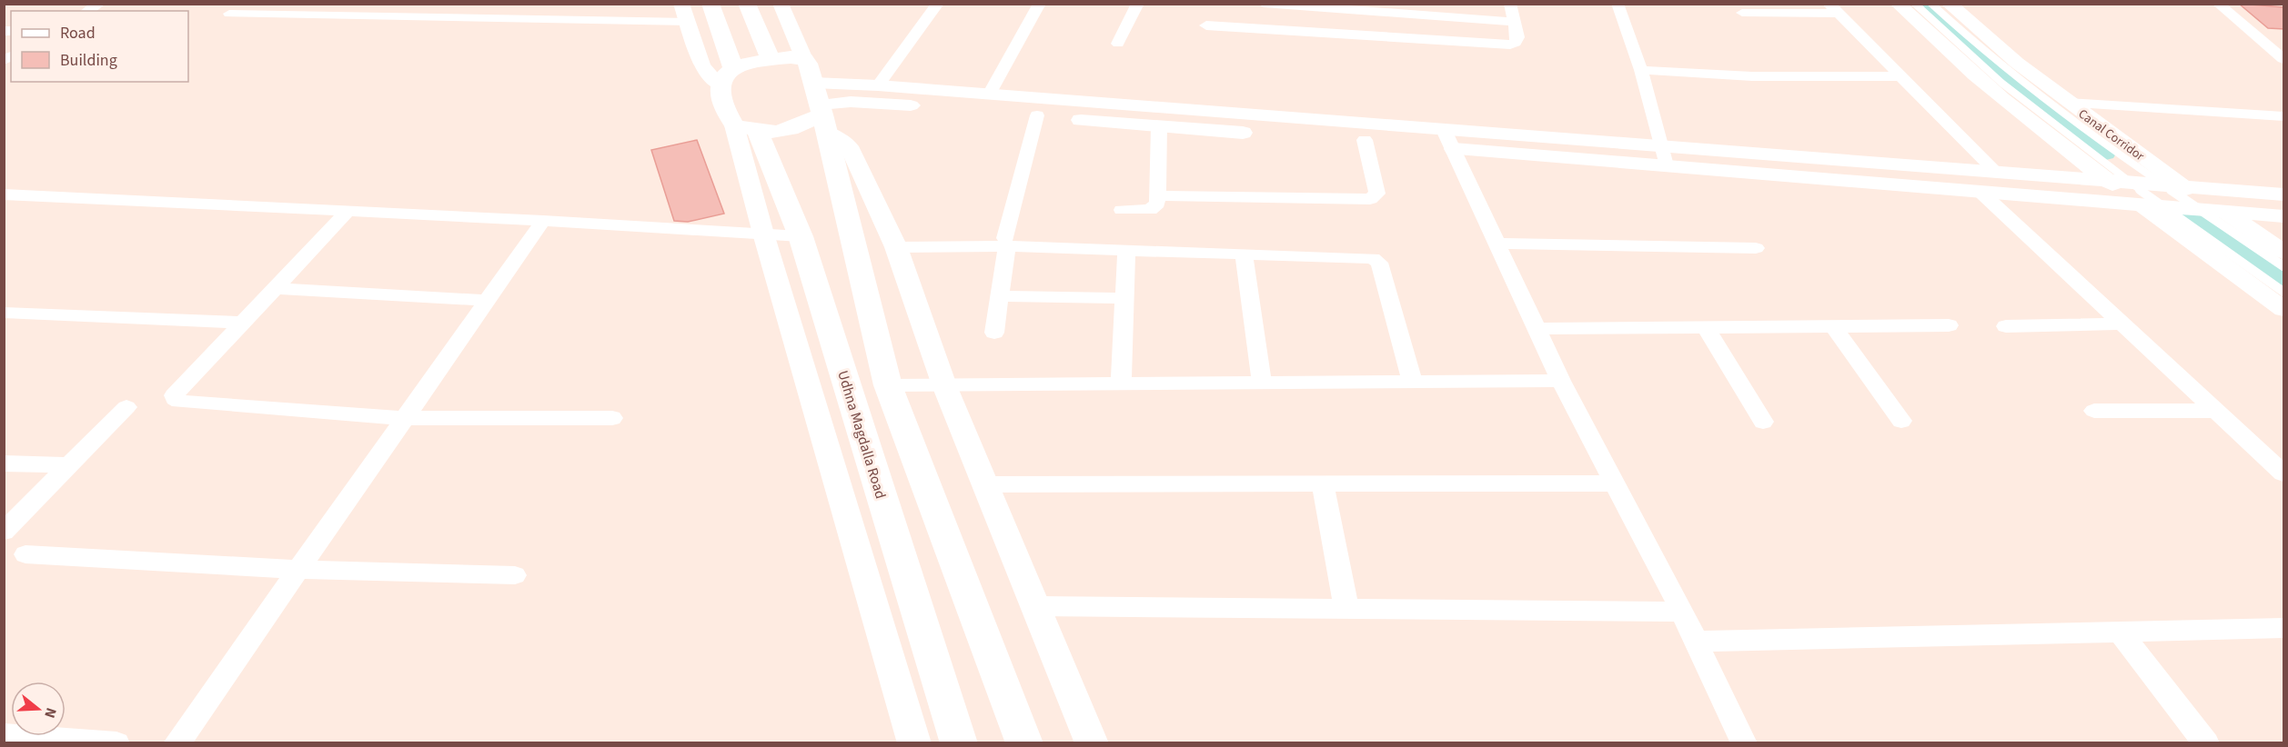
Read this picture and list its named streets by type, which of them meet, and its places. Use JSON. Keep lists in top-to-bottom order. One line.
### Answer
{"streets":{"main road":["Udhna Magdalla Road"],"street":["Canal Corridor"]},"legend":["Road","Building"],"north":"right"}
